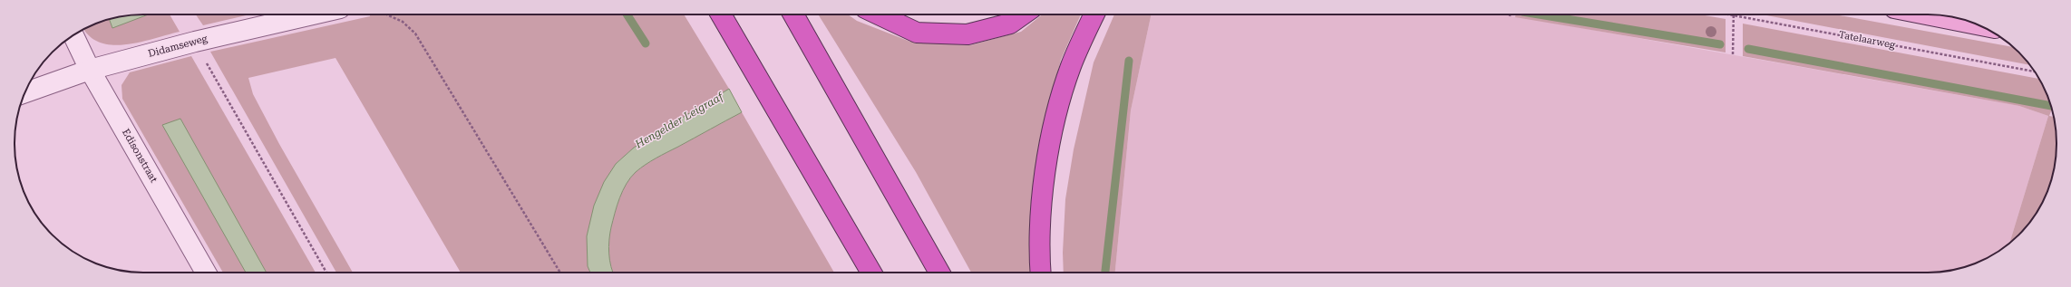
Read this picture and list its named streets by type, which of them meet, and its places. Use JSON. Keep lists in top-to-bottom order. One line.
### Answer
{"streets":{"street":["Didamseweg","Edisonstraat"],"path":["Tatelaarweg"]},"crossings":[["Didamseweg","Edisonstraat"]],"water":["Hengelder Leigraaf"]}
